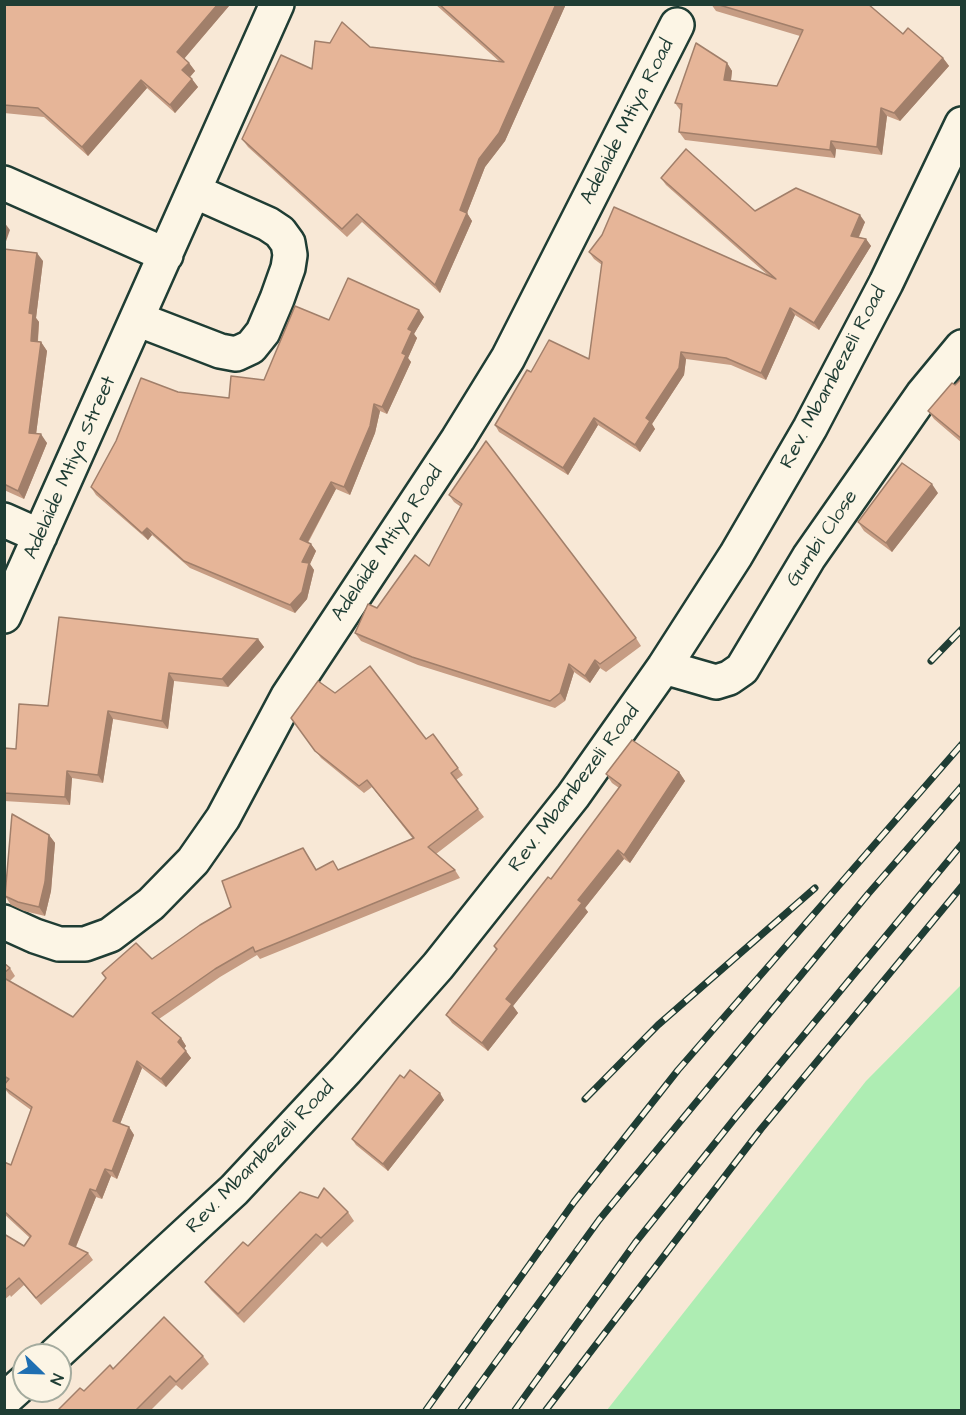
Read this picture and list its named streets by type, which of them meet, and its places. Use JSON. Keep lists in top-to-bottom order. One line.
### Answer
{"streets":{"street":["Adelaide Mtiya Road","Rev. Mbambezeli Road","Adelaide Mtiya Street","Gumbi Close"]},"crossings":[["Rev. Mbambezeli Road","Gumbi Close"]],"north":"bottom right"}
